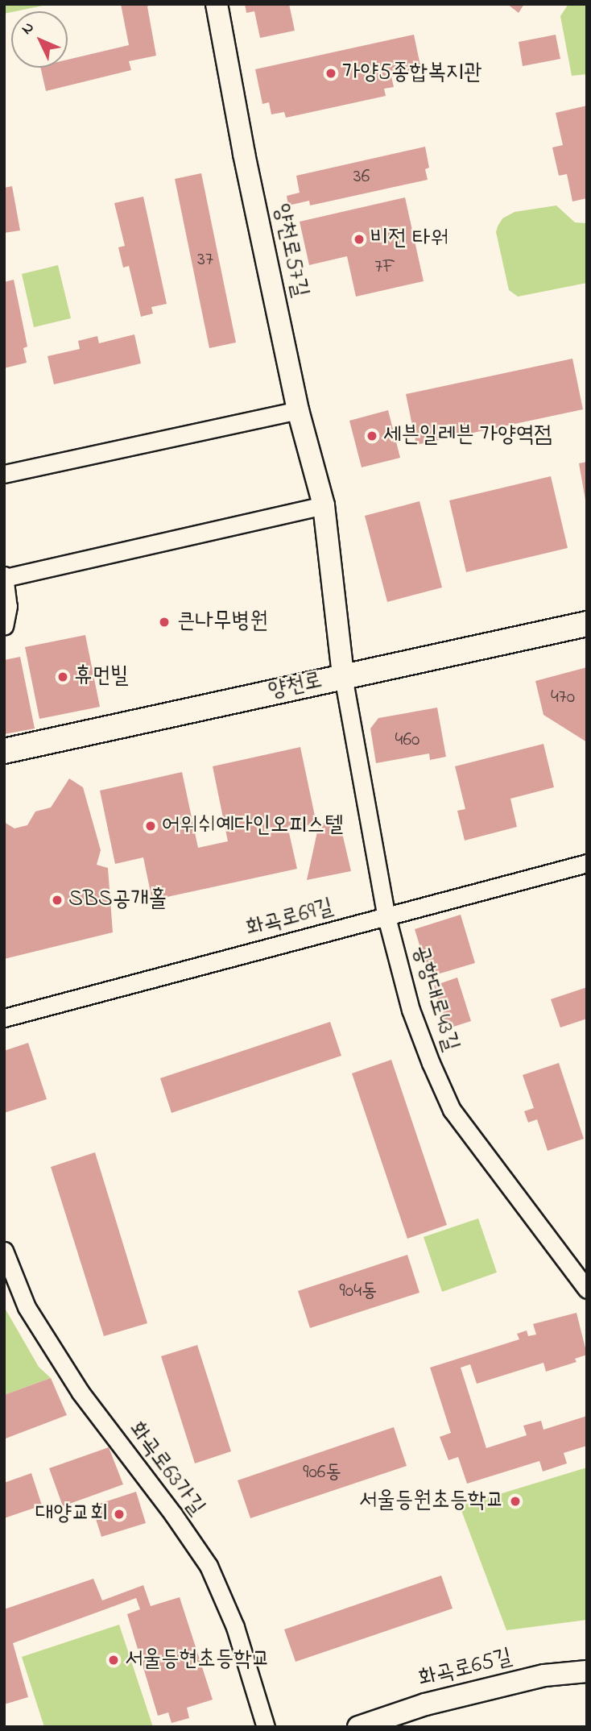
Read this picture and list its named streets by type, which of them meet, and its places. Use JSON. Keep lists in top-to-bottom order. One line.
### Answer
{"streets":{"main road":["양천로"],"street":["양천로57길","화곡로69길","공항대로43길","화곡로63가길","화곡로65길"]},"crossings":[["양천로57길","양천로"],["양천로57길","공항대로43길"],["양천로","공항대로43길"],["화곡로69길","공항대로43길"]],"places":["가양5종합복지관","비전 타워","세븐일레븐 가양역점","큰나무병원","휴먼빌","어위쉬예다인오피스텔","SBS공개홀","서울등원초등학교","대양교회","서울등현초등학교"],"house_numbers":["36","37","7F","470","460","904동","906동"],"north":"top left"}
